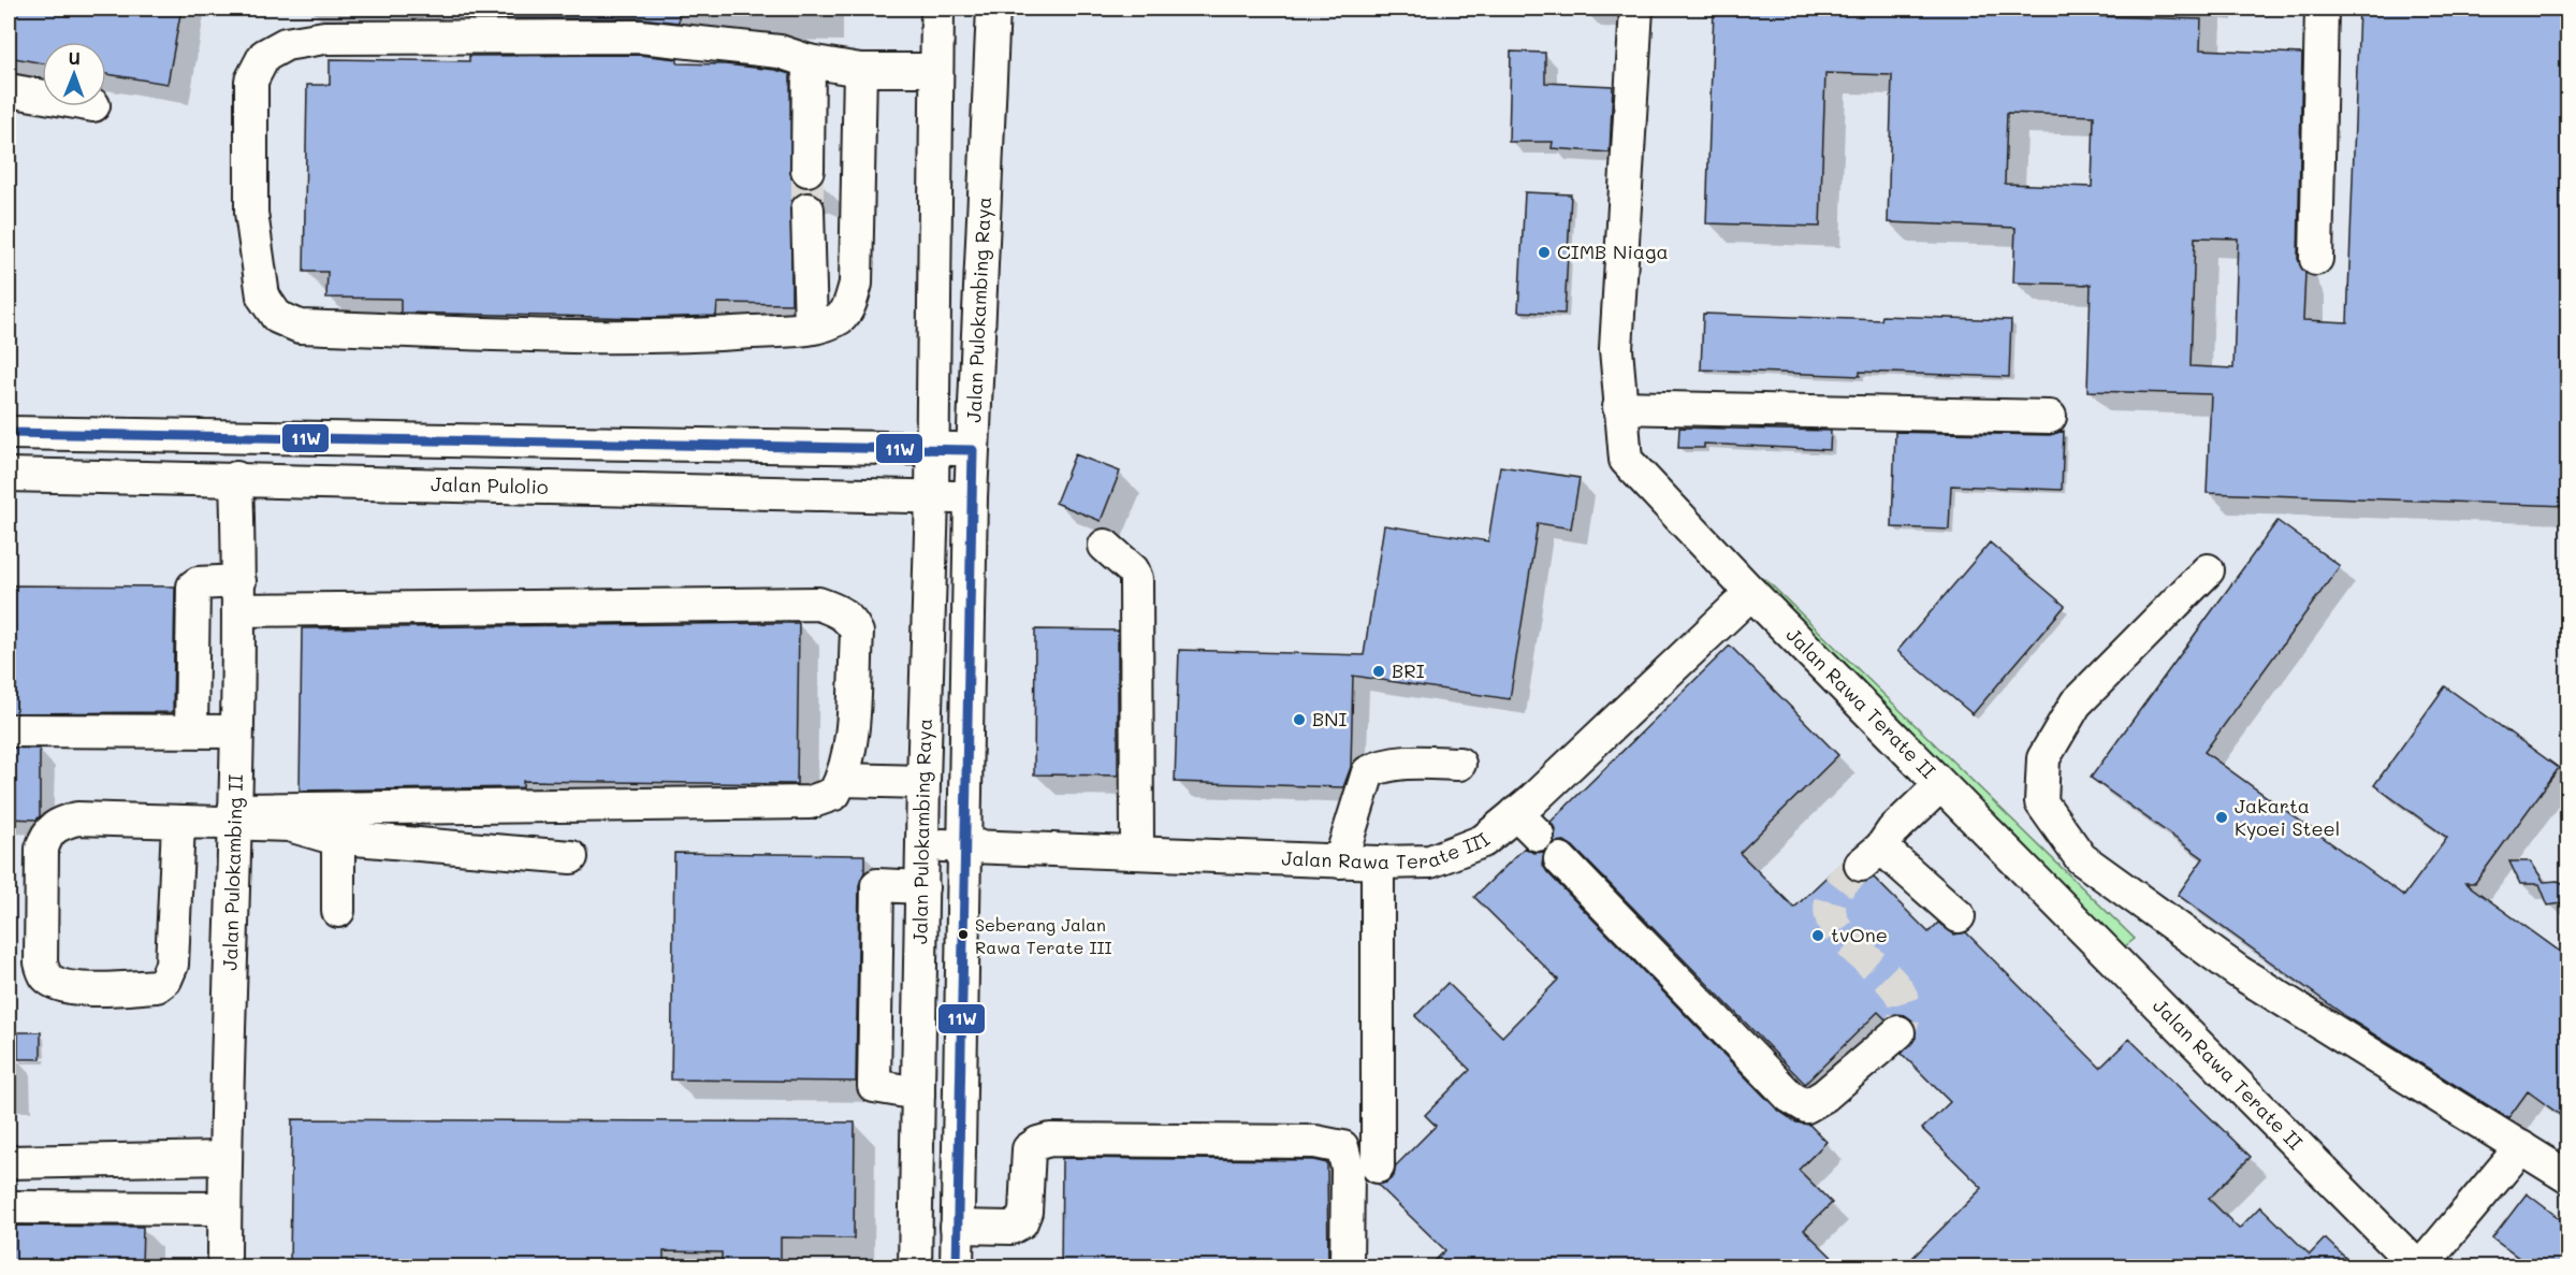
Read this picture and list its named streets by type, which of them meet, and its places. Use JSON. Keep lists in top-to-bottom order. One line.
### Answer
{"streets":{"street":["Jalan Pulokambing Raya","Jalan Pulolio","Jalan Rawa Terate II","Jalan Rawa Terate III","Jalan Pulokambing II"]},"crossings":[["Jalan Pulokambing Raya","Jalan Pulolio"],["Jalan Pulokambing Raya","Jalan Rawa Terate III"],["Jalan Pulolio","Jalan Pulokambing II"],["Jalan Rawa Terate II","Jalan Rawa Terate III"]],"places":["CIMB Niaga","BRI","BNI","Jakarta Kyoei Steel","Seberang Jalan Rawa Terate III","tvOne"],"lines":["transit line 11W"],"north":"top"}
